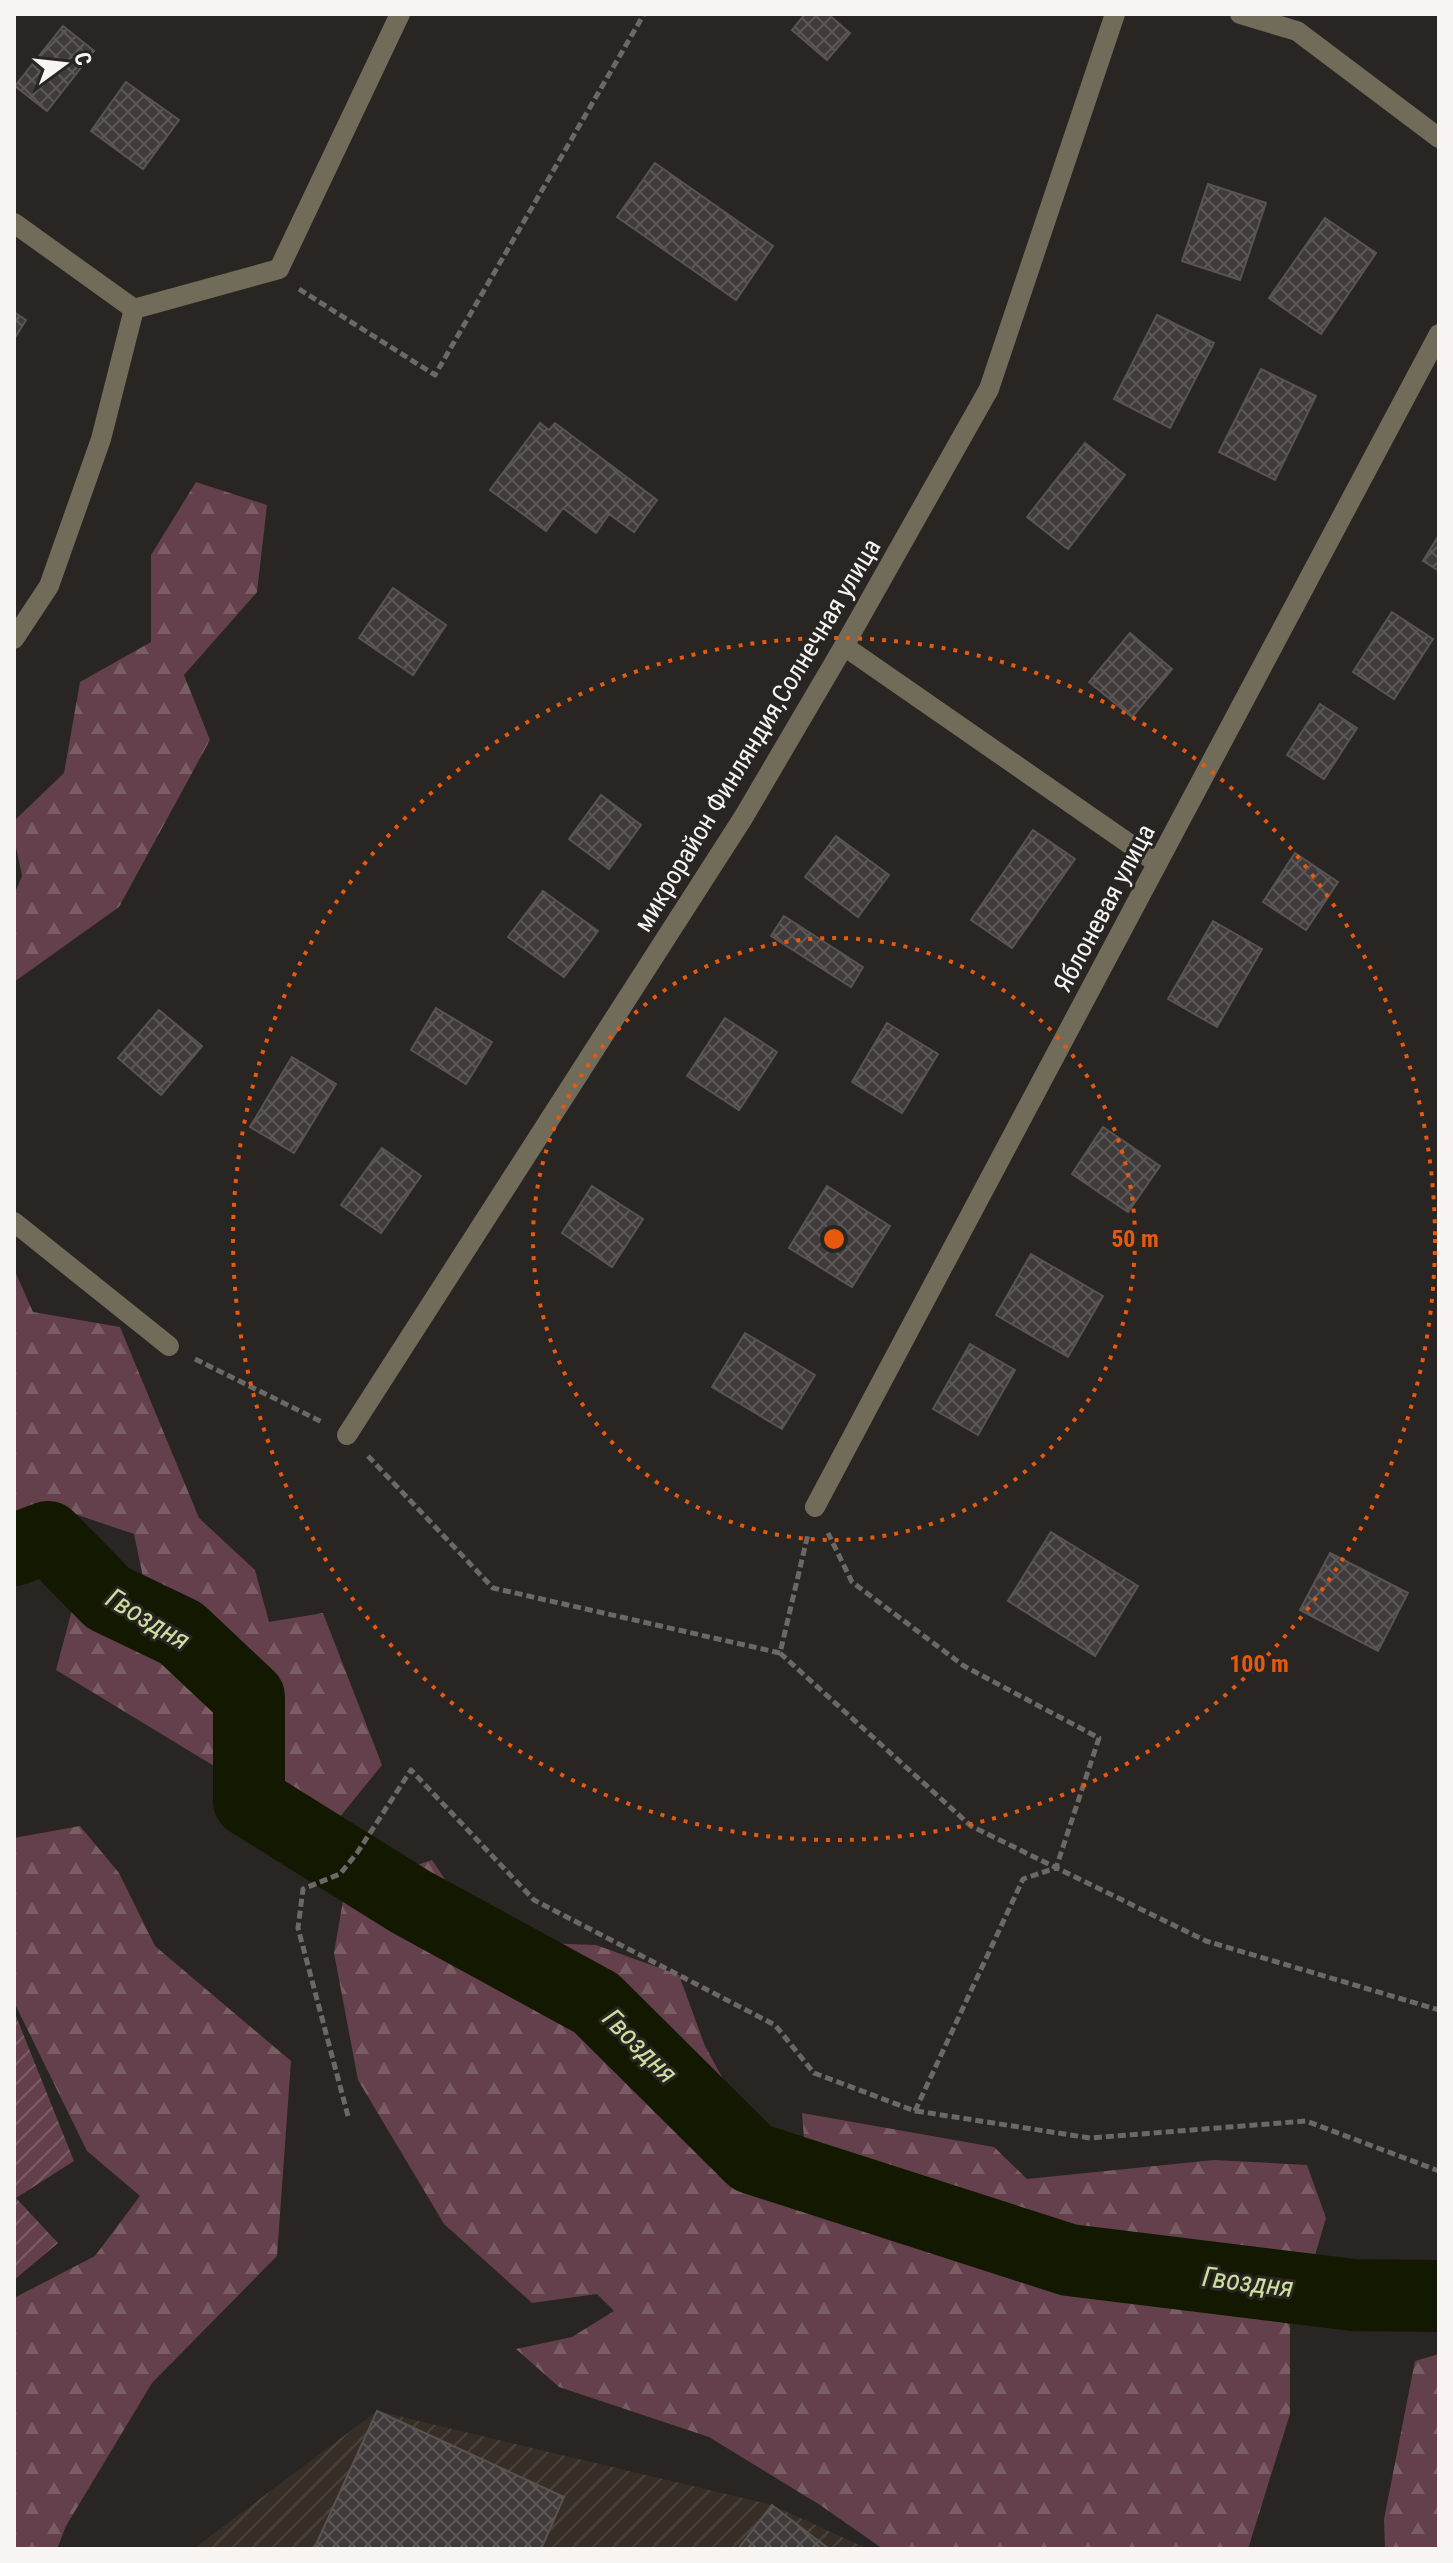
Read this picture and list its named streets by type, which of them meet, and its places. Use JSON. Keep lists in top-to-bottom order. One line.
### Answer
{"streets":{"street":["микрорайон Финляндия,Солнечная улица","Яблоневая улица"]},"water":["Гвоздня"],"north":"right","rings":["50 m","100 m"]}
